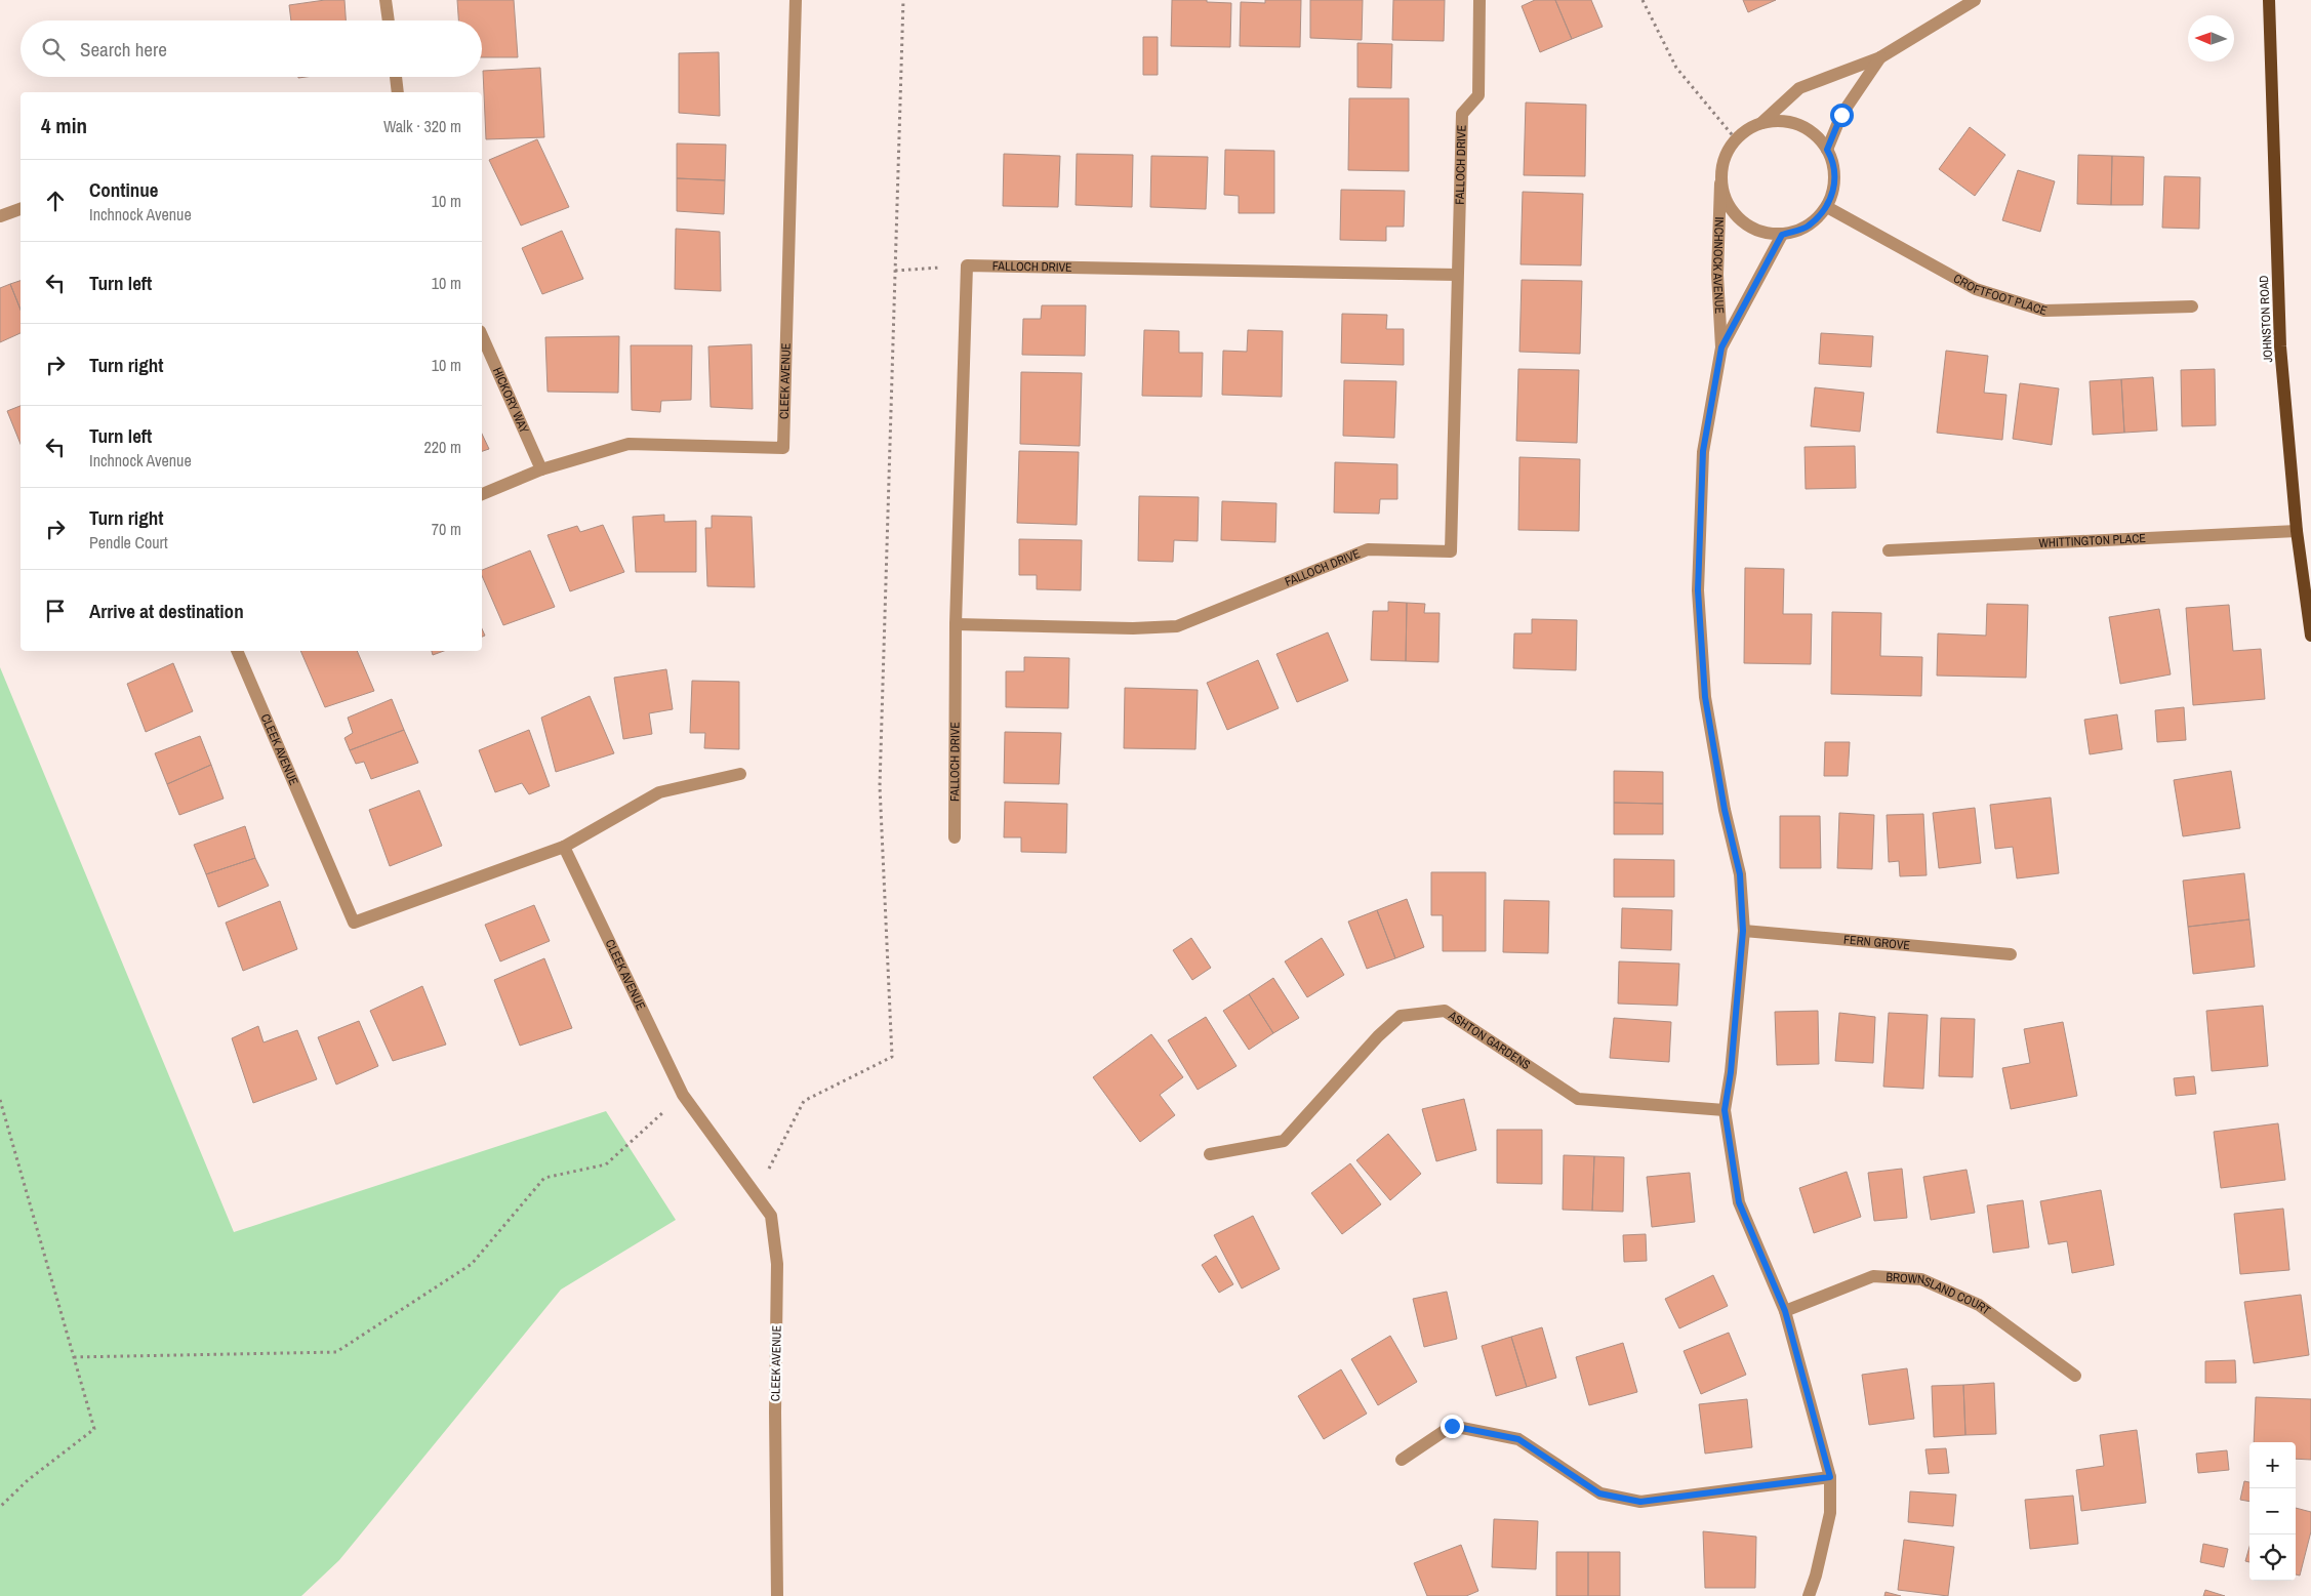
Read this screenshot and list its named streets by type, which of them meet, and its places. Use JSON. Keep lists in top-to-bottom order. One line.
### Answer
{"streets":{"main road":["JOHNSTON ROAD"],"street":["FALLOCH DRIVE","INCHNOCK AVENUE","CROFTFOOT PLACE","CLEEK AVENUE","HICKORY WAY","WHITTINGTON PLACE","FERN GROVE","ASHTON GARDENS","BROWNSLAND COURT"]},"crossings":[["INCHNOCK AVENUE","CROFTFOOT PLACE"],["INCHNOCK AVENUE","FERN GROVE"],["INCHNOCK AVENUE","ASHTON GARDENS"],["INCHNOCK AVENUE","BROWNSLAND COURT"],["JOHNSTON ROAD","WHITTINGTON PLACE"],["CLEEK AVENUE","HICKORY WAY"]],"north":"left","page":{"search":"Search here","heading":["4 min","Walk · 320 m"],"list":[["Continue","Inchnock Avenue","10 m"],["Turn left","10 m"],["Turn right","10 m"],["Turn left","Inchnock Avenue","220 m"],["Turn right","Pendle Court","70 m"],"Arrive at destination"],"map_buttons":["+","−"]}}
